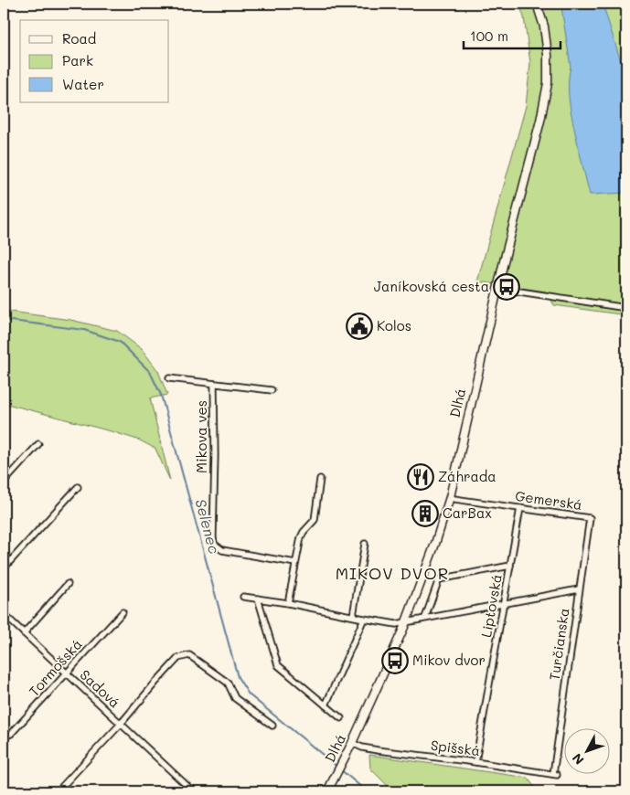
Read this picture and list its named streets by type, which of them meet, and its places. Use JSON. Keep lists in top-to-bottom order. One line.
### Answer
{"streets":{"street":["Dlhá","Mikova ves","Gemerská","Liptovská","Turčianska","Tormošská","Sadová","Spišská"]},"crossings":[["Dlhá","Gemerská"],["Dlhá","Spišská"],["Gemerská","Liptovská"],["Gemerská","Turčianska"],["Liptovská","Spišská"],["Turčianska","Spišská"],["Tormošská","Sadová"]],"districts":["MIKOV DVOR"],"water":["Selenec"],"places":{"bus stop":["Janíkovská cesta","Mikov dvor"],"public building":["Kolos"],"restaurant":["Záhrada"],"building":["CarBax"]},"legend":["Road","Park","Water"],"scale_bar":"100 m","north":"bottom left"}
